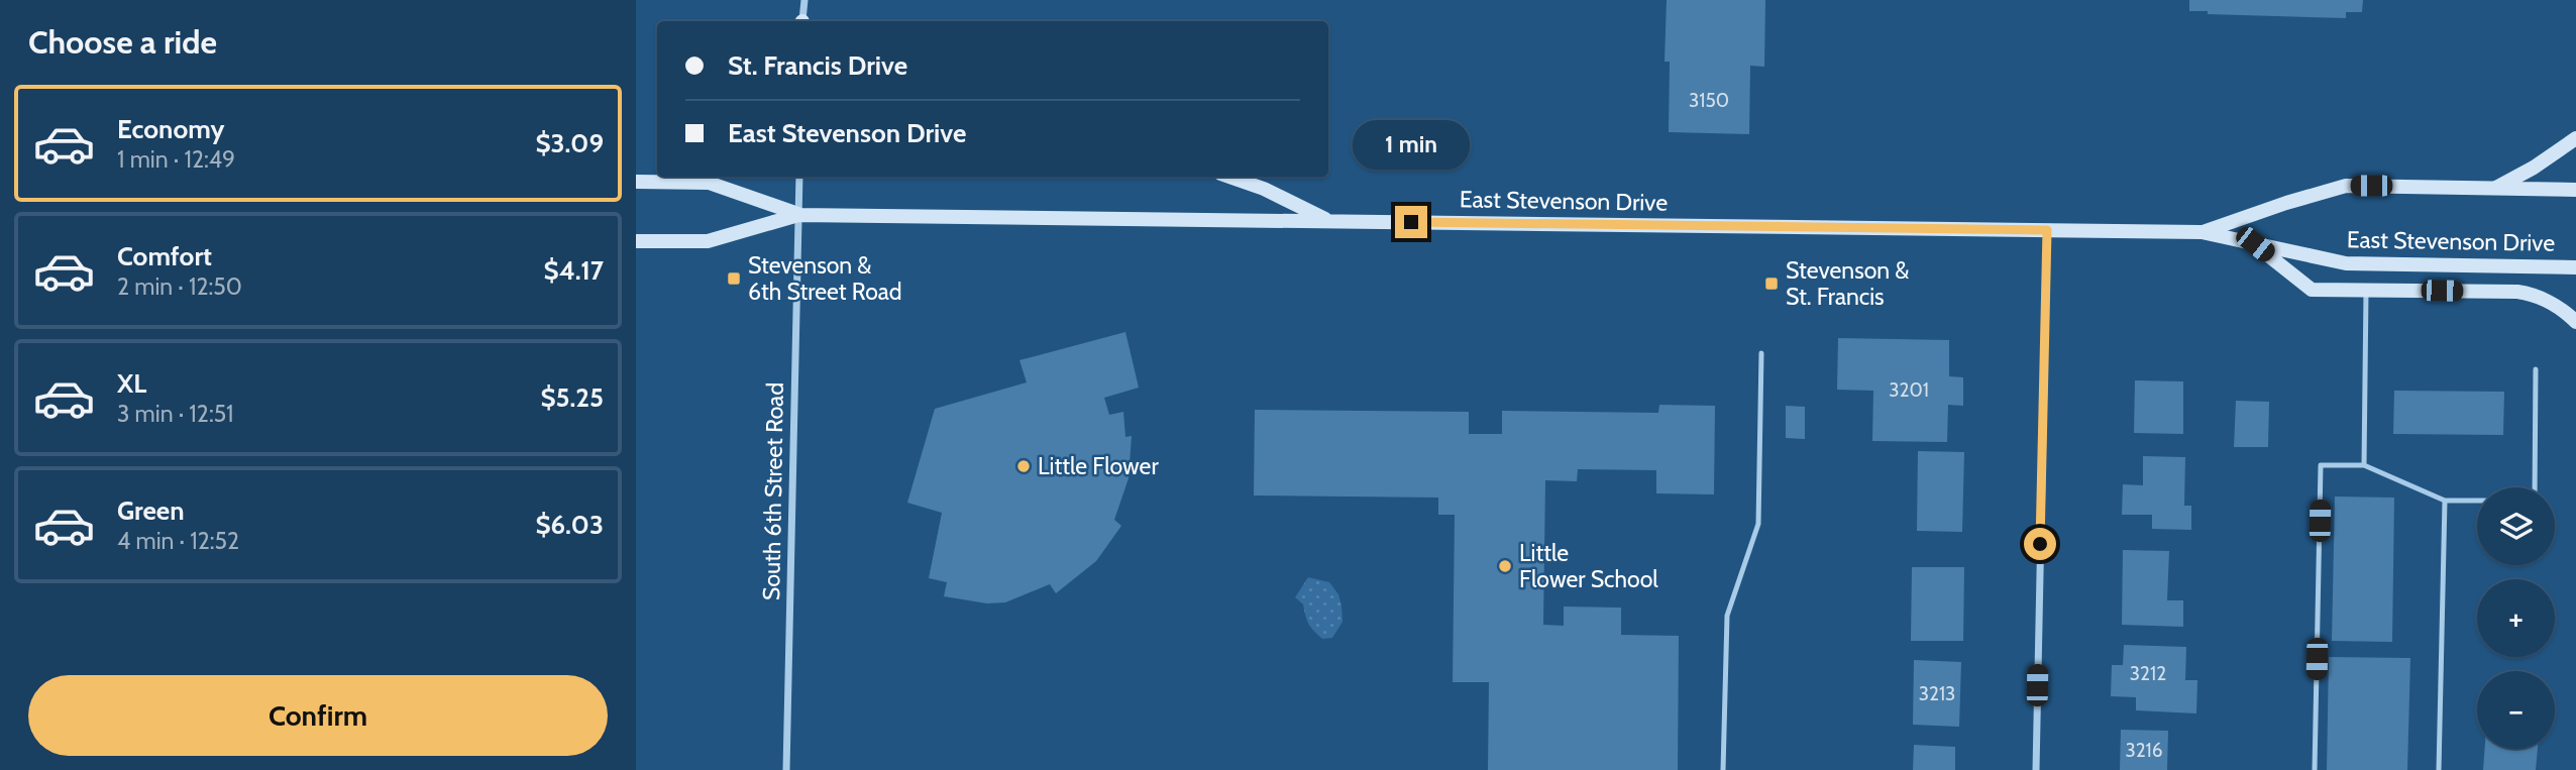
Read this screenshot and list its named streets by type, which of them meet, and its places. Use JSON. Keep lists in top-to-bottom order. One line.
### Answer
{"streets":{"main road":["East Stevenson Drive"],"street":["South 6th Street Road"]},"crossings":[["East Stevenson Drive","South 6th Street Road"]],"places":{"transit":["Stevenson & 6th Street Road","Stevenson & St. Francis"],"other":["Little Flower","Little Flower School"]},"house_numbers":["3150","3201","3212","3213","3216"],"page":{"heading":"Choose a ride","banner":["St. Francis Drive","East Stevenson Drive"],"list":[{"name":"Economy","note":"1 min · 12:49","value":"$3.09"},{"name":"Comfort","note":"2 min · 12:50","value":"$4.17"},{"name":"XL","note":"3 min · 12:51","value":"$5.25"},{"name":"Green","note":"4 min · 12:52","value":"$6.03"}],"bubble":"1 min","map_buttons":["+","−"],"buttons":"Confirm"}}
